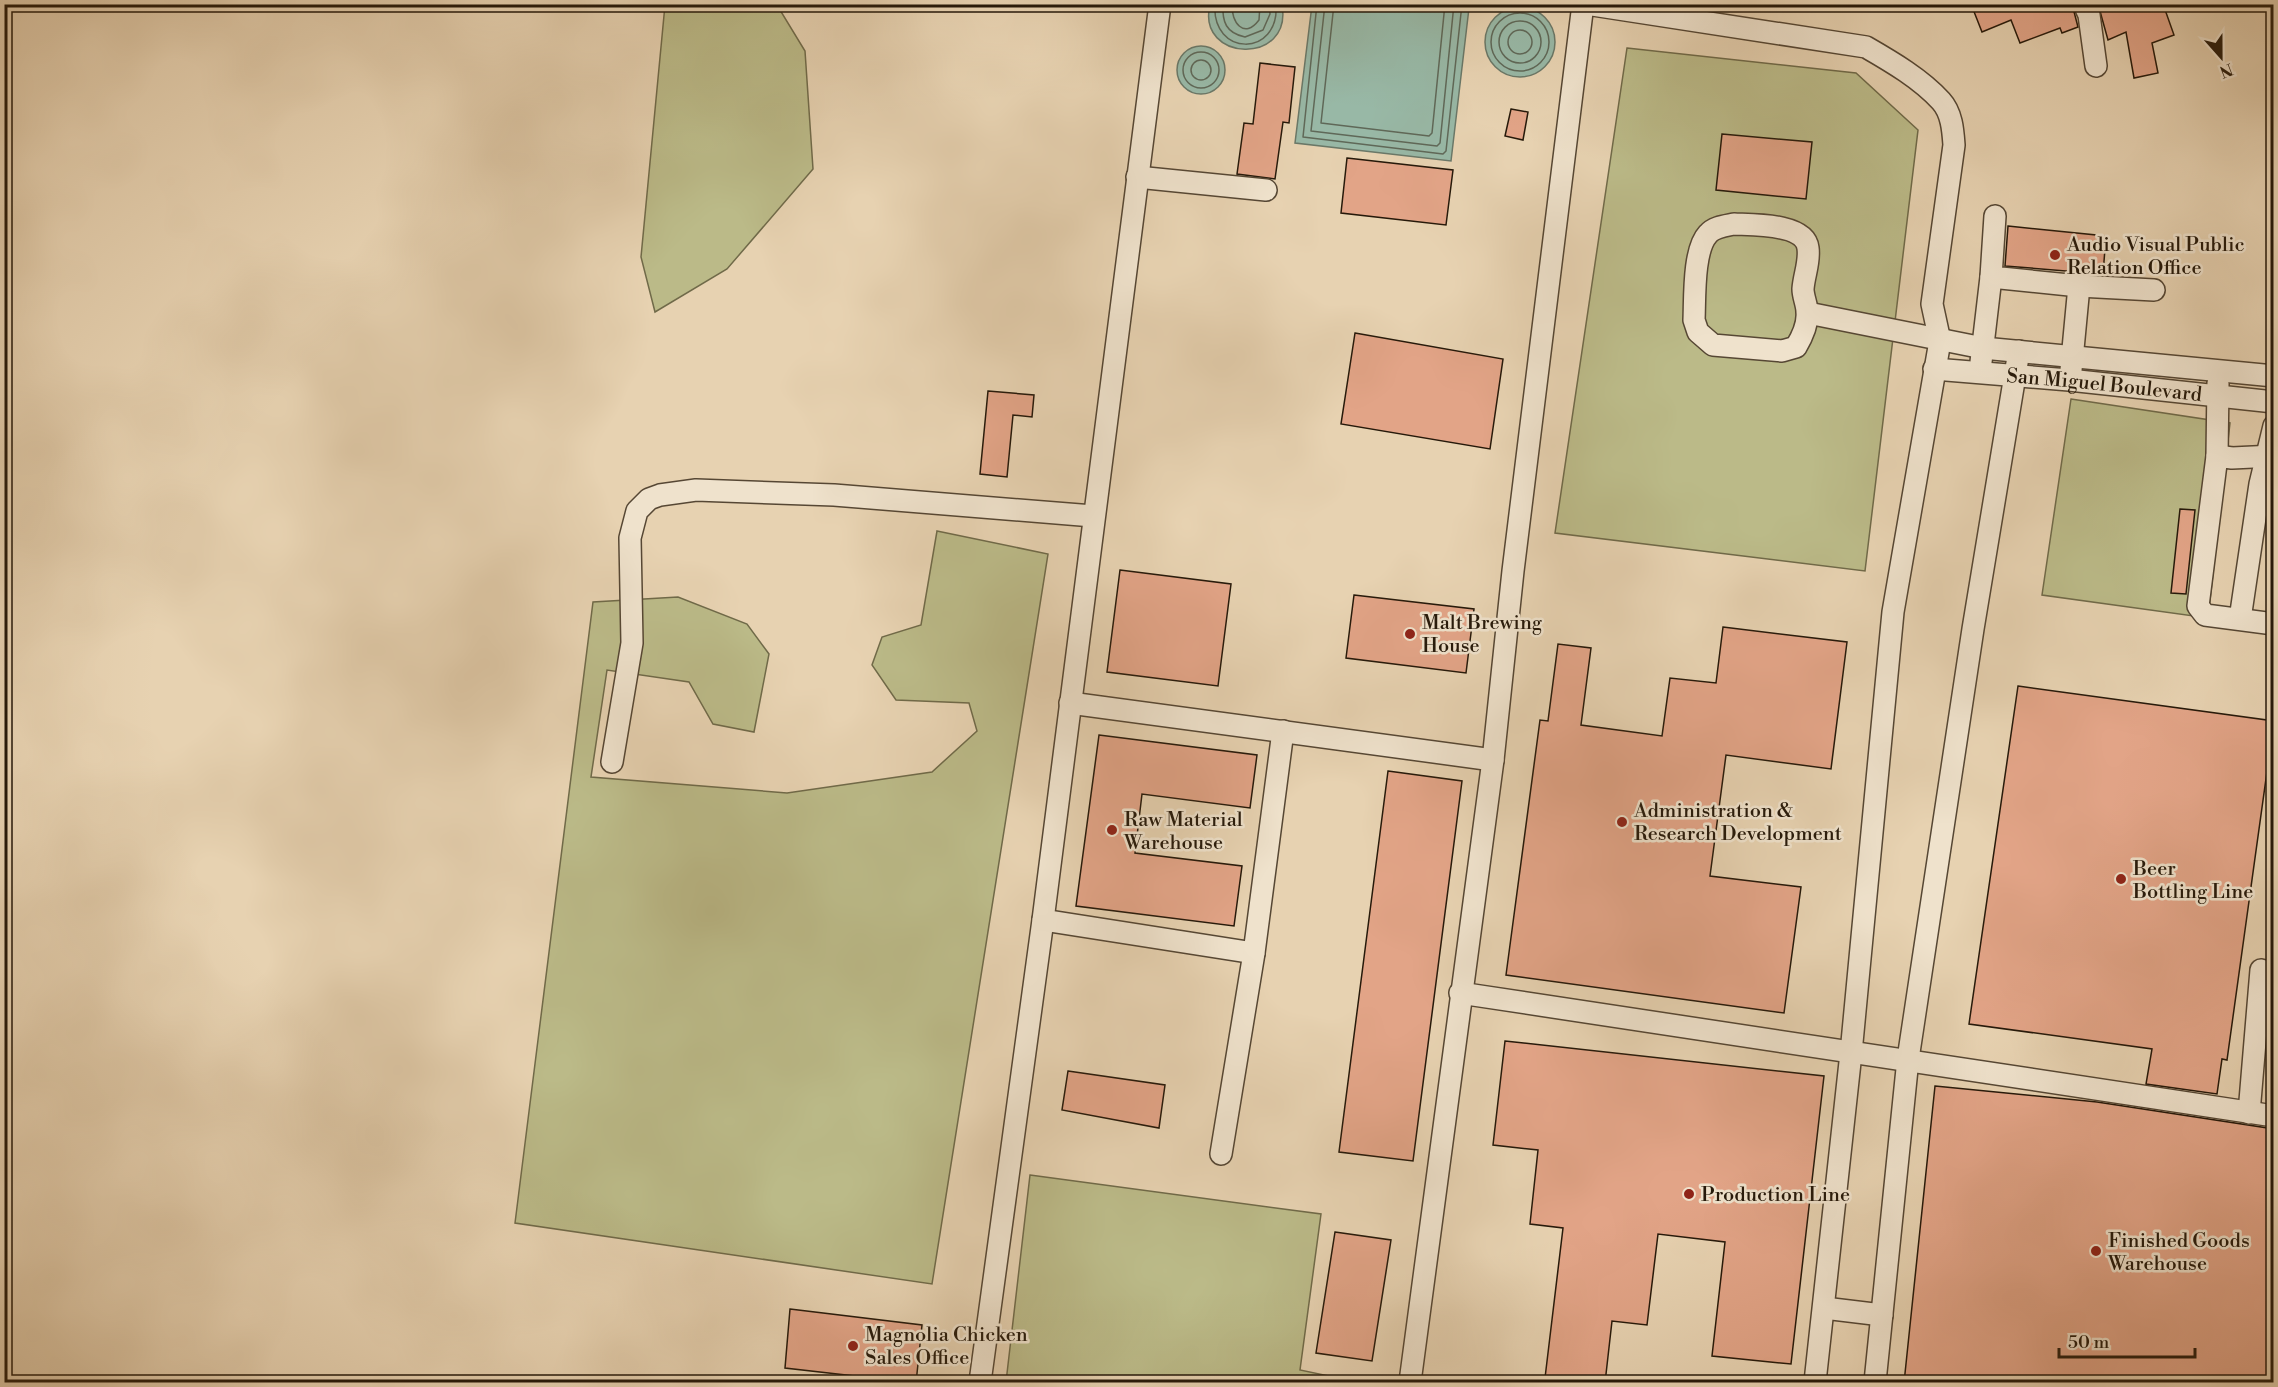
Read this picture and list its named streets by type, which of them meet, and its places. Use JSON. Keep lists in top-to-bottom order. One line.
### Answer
{"streets":{"street":["San Miguel Boulevard"]},"places":["Audio Visual Public Relation Office","Malt Brewing House","Administration & Research Development","Raw Material Warehouse","Beer Bottling Line","Production Line","Finished Goods Warehouse","Magnolia Chicken Sales Office"],"scale_bar":"50 m","north":"bottom"}
